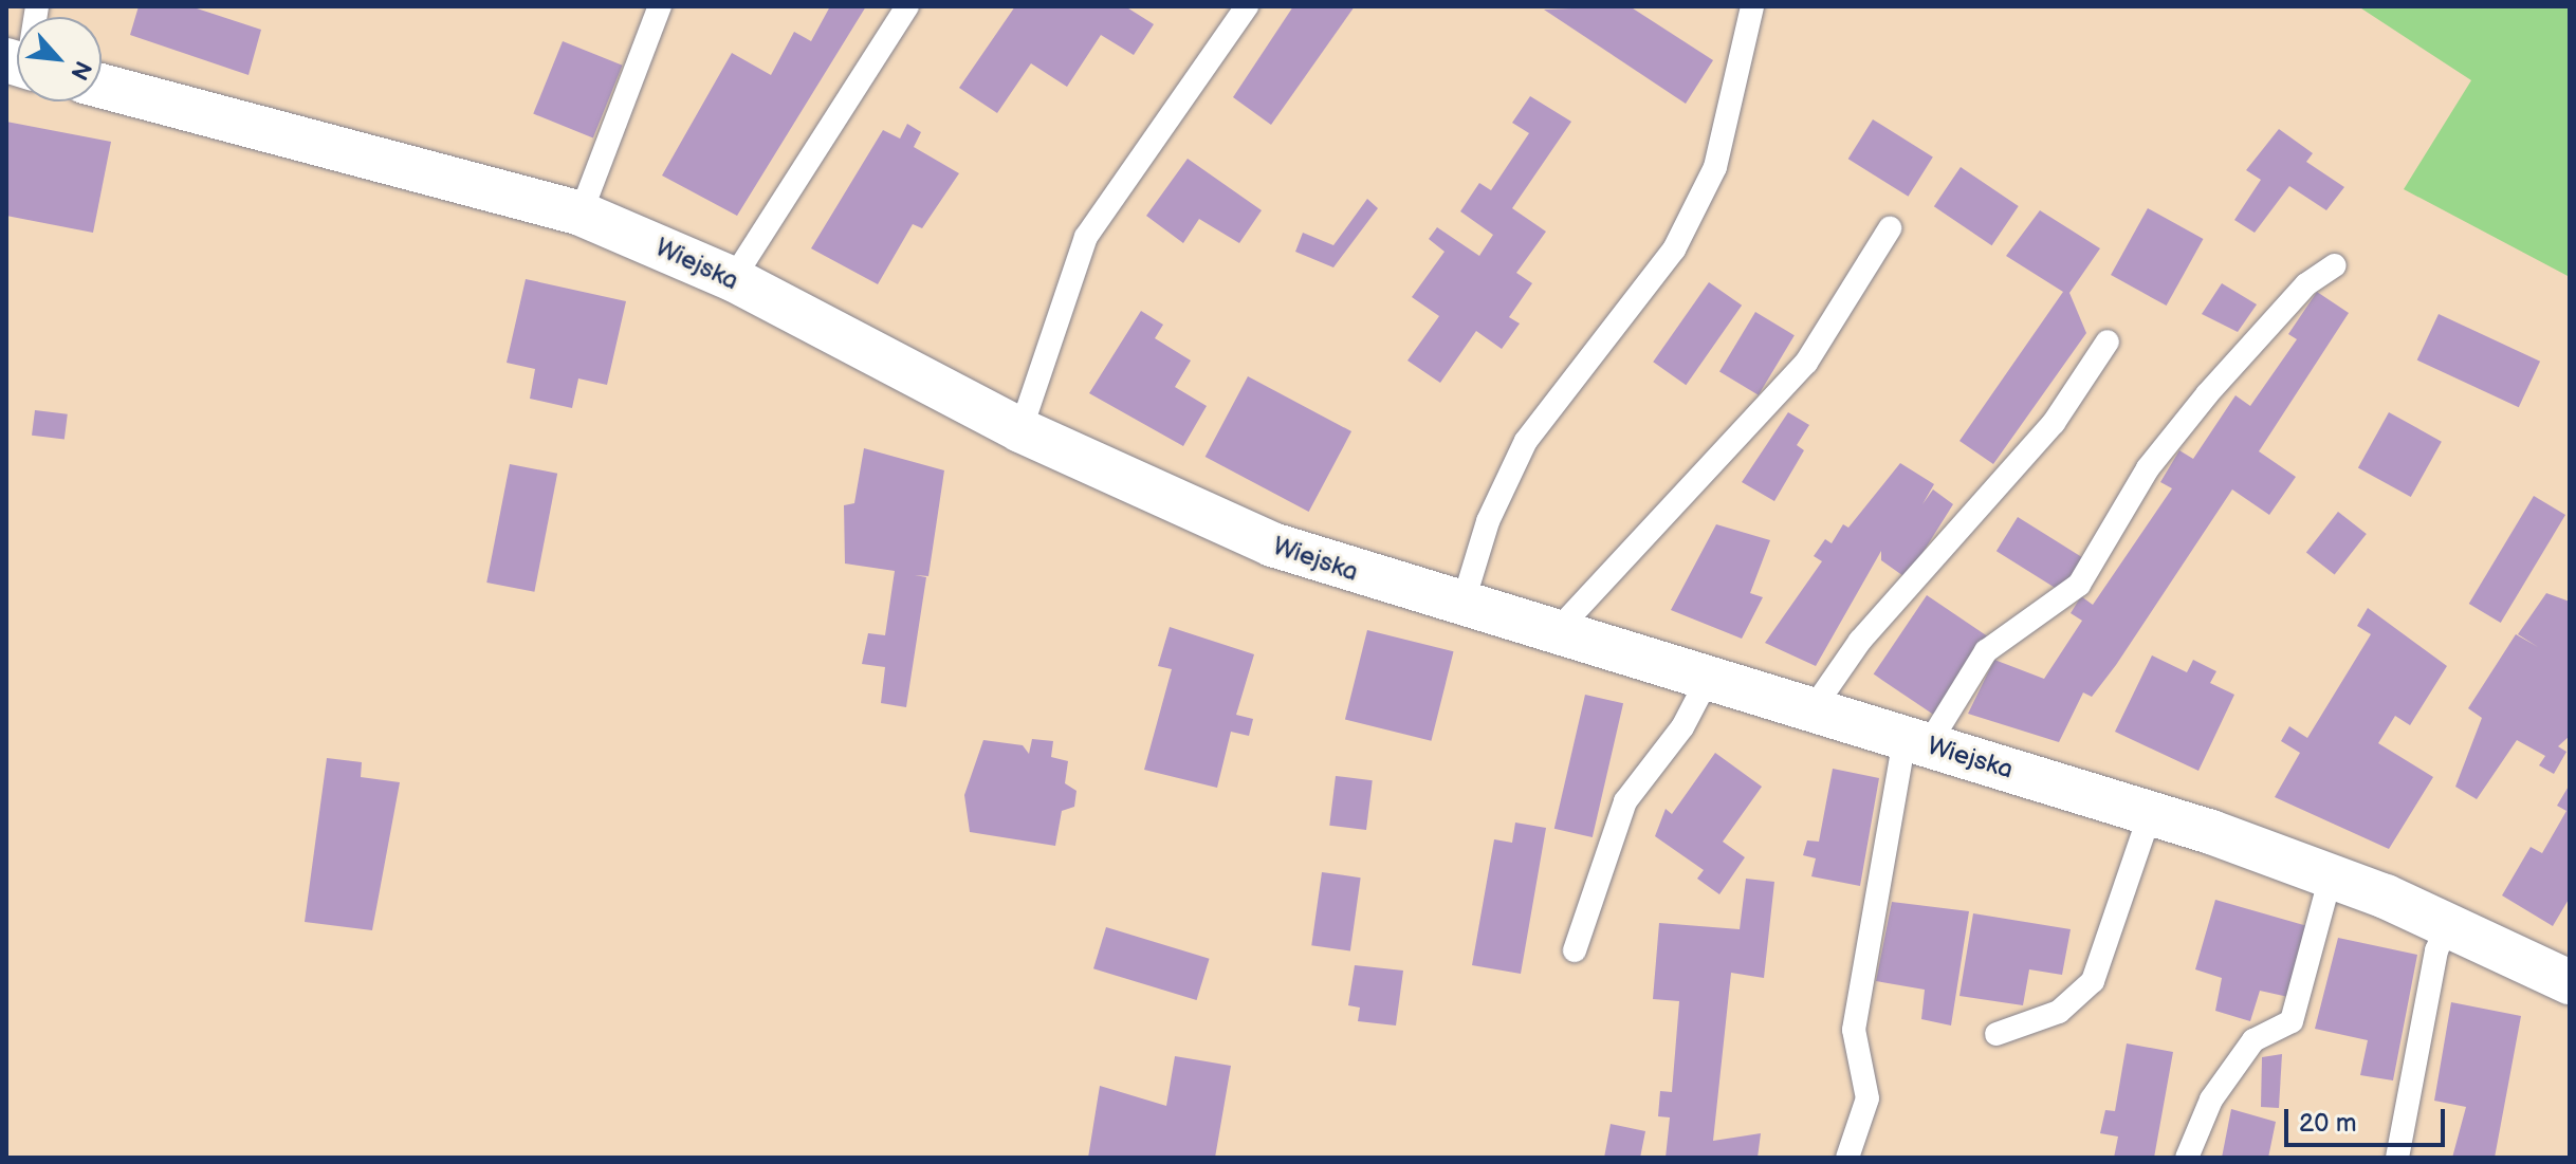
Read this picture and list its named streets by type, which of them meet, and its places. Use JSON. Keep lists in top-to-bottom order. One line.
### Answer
{"streets":{"street":["Wiejska"]},"scale_bar":"20 m","north":"bottom right"}
